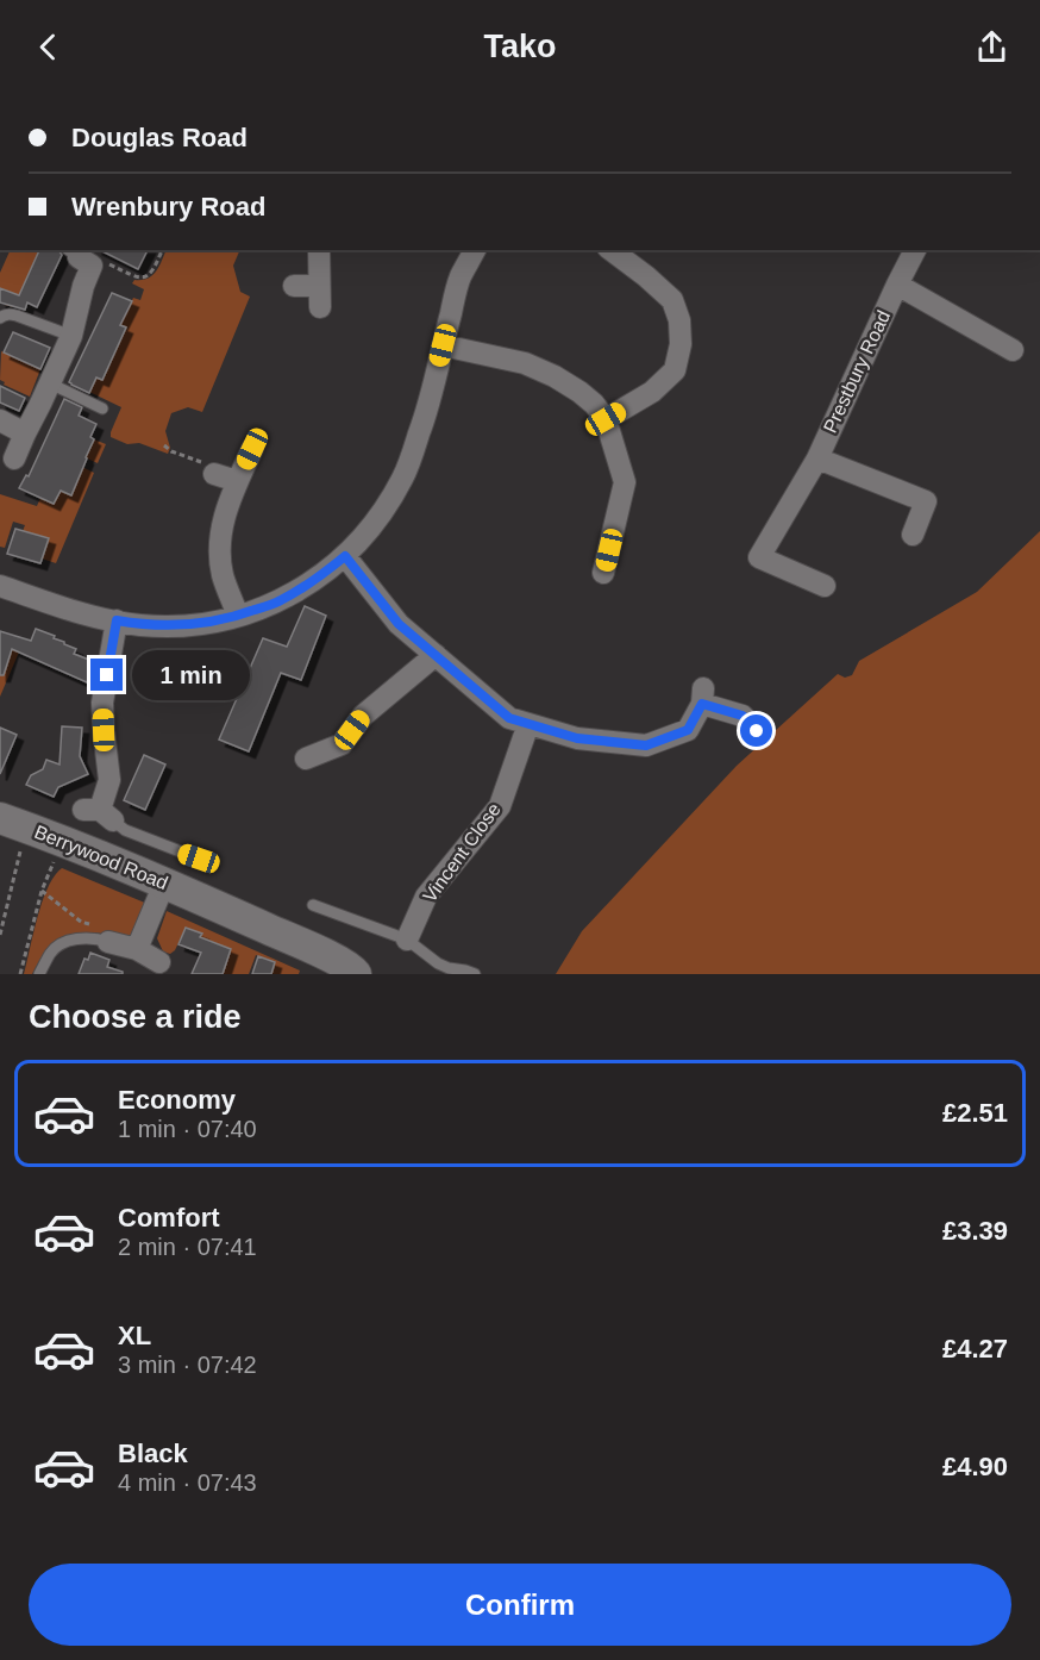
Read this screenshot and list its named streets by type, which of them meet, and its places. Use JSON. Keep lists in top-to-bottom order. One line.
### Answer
{"streets":{"street":["Prestbury Road","Vincent Close","Berrywood Road"]},"page":{"header":"Tako","banner":["Douglas Road","Wrenbury Road"],"bubble":"1 min","heading":"Choose a ride","list":[{"name":"Economy","note":"1 min · 07:40","value":"£2.51"},{"name":"Comfort","note":"2 min · 07:41","value":"£3.39"},{"name":"XL","note":"3 min · 07:42","value":"£4.27"},{"name":"Black","note":"4 min · 07:43","value":"£4.90"}],"buttons":"Confirm"}}
